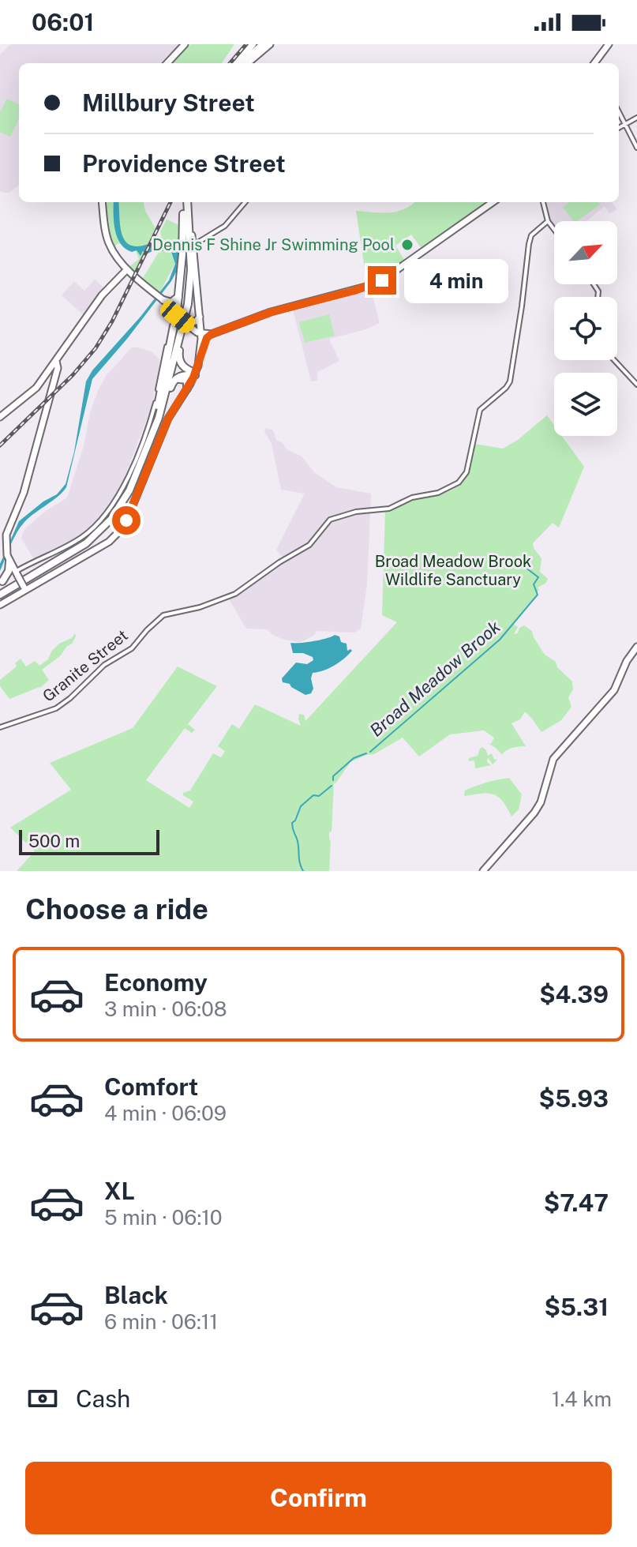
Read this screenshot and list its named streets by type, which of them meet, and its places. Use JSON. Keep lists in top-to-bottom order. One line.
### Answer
{"streets":{"street":["Granite Street"]},"water":["Broad Meadow Brook"],"parks":["Broad Meadow Brook Wildlife Sanctuary"],"places":["Dennis F Shine Jr Swimming Pool"],"scale_bar":"500 m","north":"top right","page":{"status":"06:01","banner":["Millbury Street","Providence Street"],"bubble":"4 min","scale":"500 m","heading":"Choose a ride","list":[{"name":"Economy","note":"3 min · 06:08","value":"$4.39"},{"name":"Comfort","note":"4 min · 06:09","value":"$5.93"},{"name":"XL","note":"5 min · 06:10","value":"$7.47"},{"name":"Black","note":"6 min · 06:11","value":"$5.31"}],"pay":["Cash","1.4 km"],"buttons":"Confirm"}}
